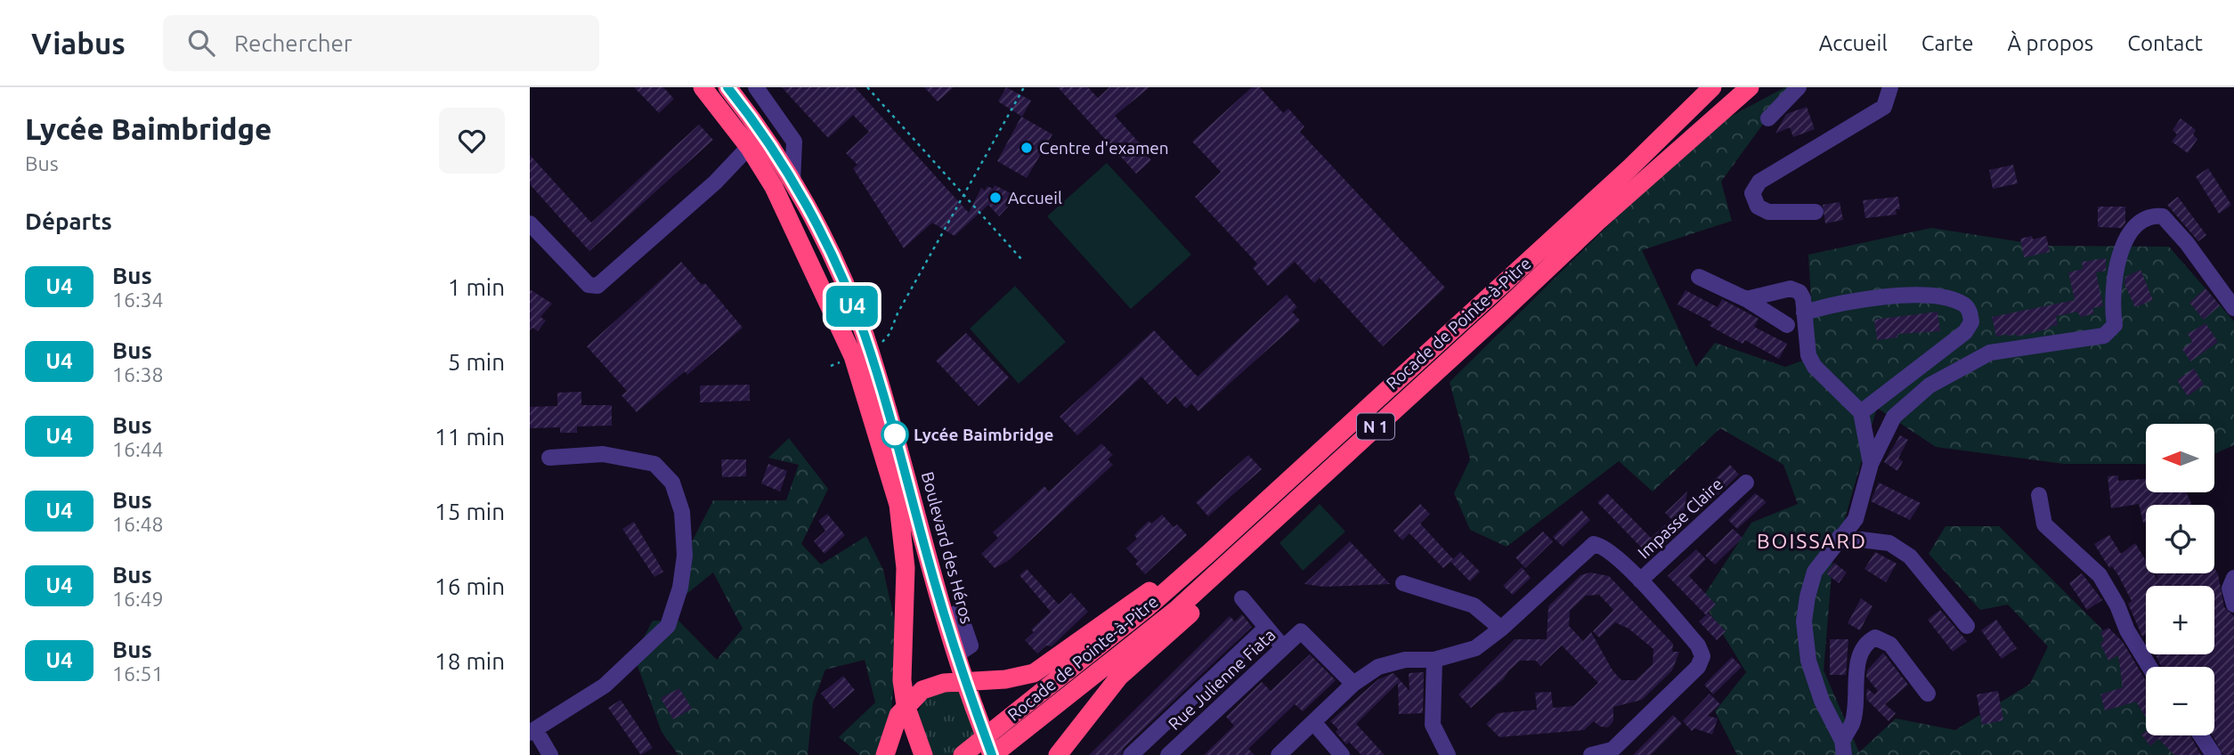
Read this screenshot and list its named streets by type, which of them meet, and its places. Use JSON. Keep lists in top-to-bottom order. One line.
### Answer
{"streets":{"highway":["Rocade de Pointe-à-Pitre","N 1","Boulevard des Héros"],"street":["Impasse Claire","Rue Julienne Fiata"]},"crossings":[["Rocade de Pointe-à-Pitre","Boulevard des Héros"]],"districts":["BOISSARD"],"places":["Centre d'examen","Accueil","Lycée Baimbridge"],"lines":["bus line U4"],"north":"left","page":{"header":"Viabus","search":"Rechercher","nav":["Accueil","Carte","À propos","Contact"],"heading":[["Lycée Baimbridge","Bus"],"Départs"],"on_map":"U4","list":[{"mark":"U4","name":"Bus","note":"16:34","value":"1 min"},{"mark":"U4","name":"Bus","note":"16:38","value":"5 min"},{"mark":"U4","name":"Bus","note":"16:44","value":"11 min"},{"mark":"U4","name":"Bus","note":"16:48","value":"15 min"},{"mark":"U4","name":"Bus","note":"16:49","value":"16 min"},{"mark":"U4","name":"Bus","note":"16:51","value":"18 min"}],"map_buttons":["+","−"]}}
